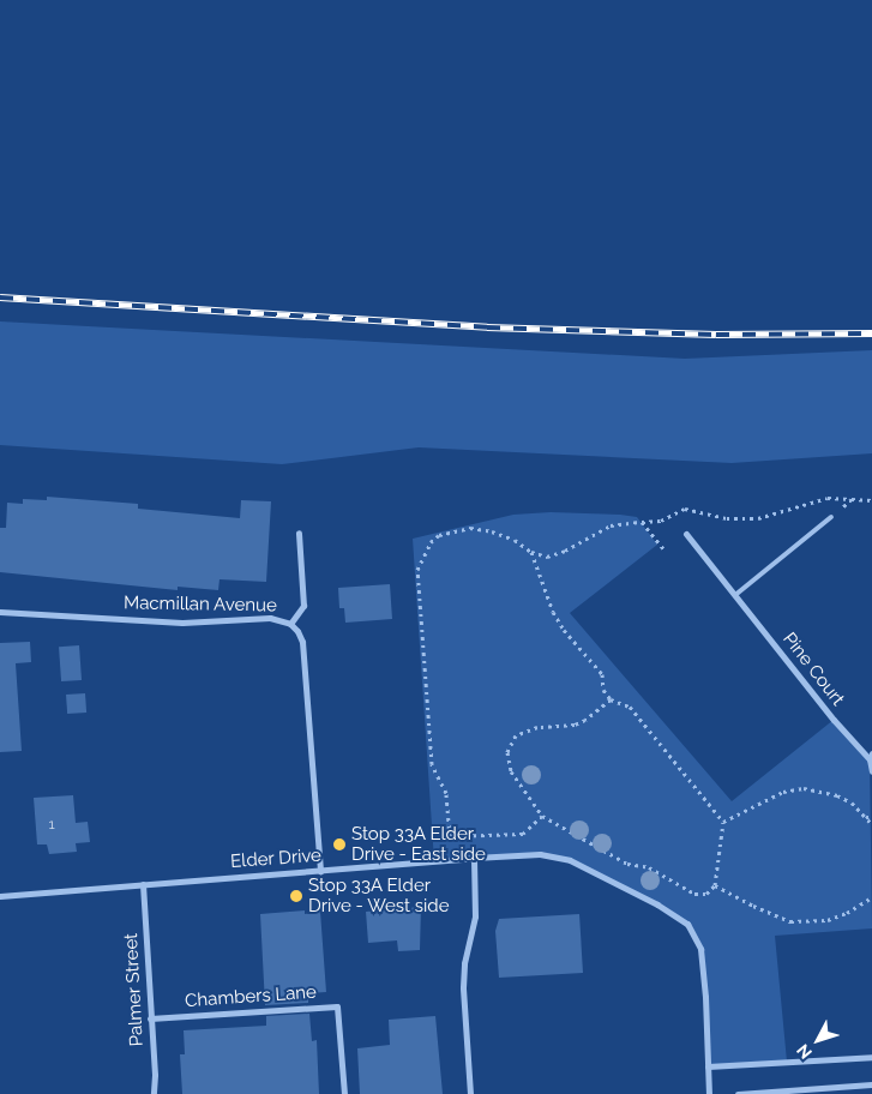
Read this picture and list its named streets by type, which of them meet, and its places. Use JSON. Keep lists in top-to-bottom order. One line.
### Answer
{"streets":{"street":["Macmillan Avenue","Pine Court","Elder Drive","Palmer Street","Chambers Lane"]},"crossings":[["Macmillan Avenue","Elder Drive"],["Elder Drive","Palmer Street"],["Palmer Street","Chambers Lane"]],"places":["Stop 33A Elder Drive - East side","Stop 33A Elder Drive - West side"],"house_numbers":["1"],"north":"bottom left"}
